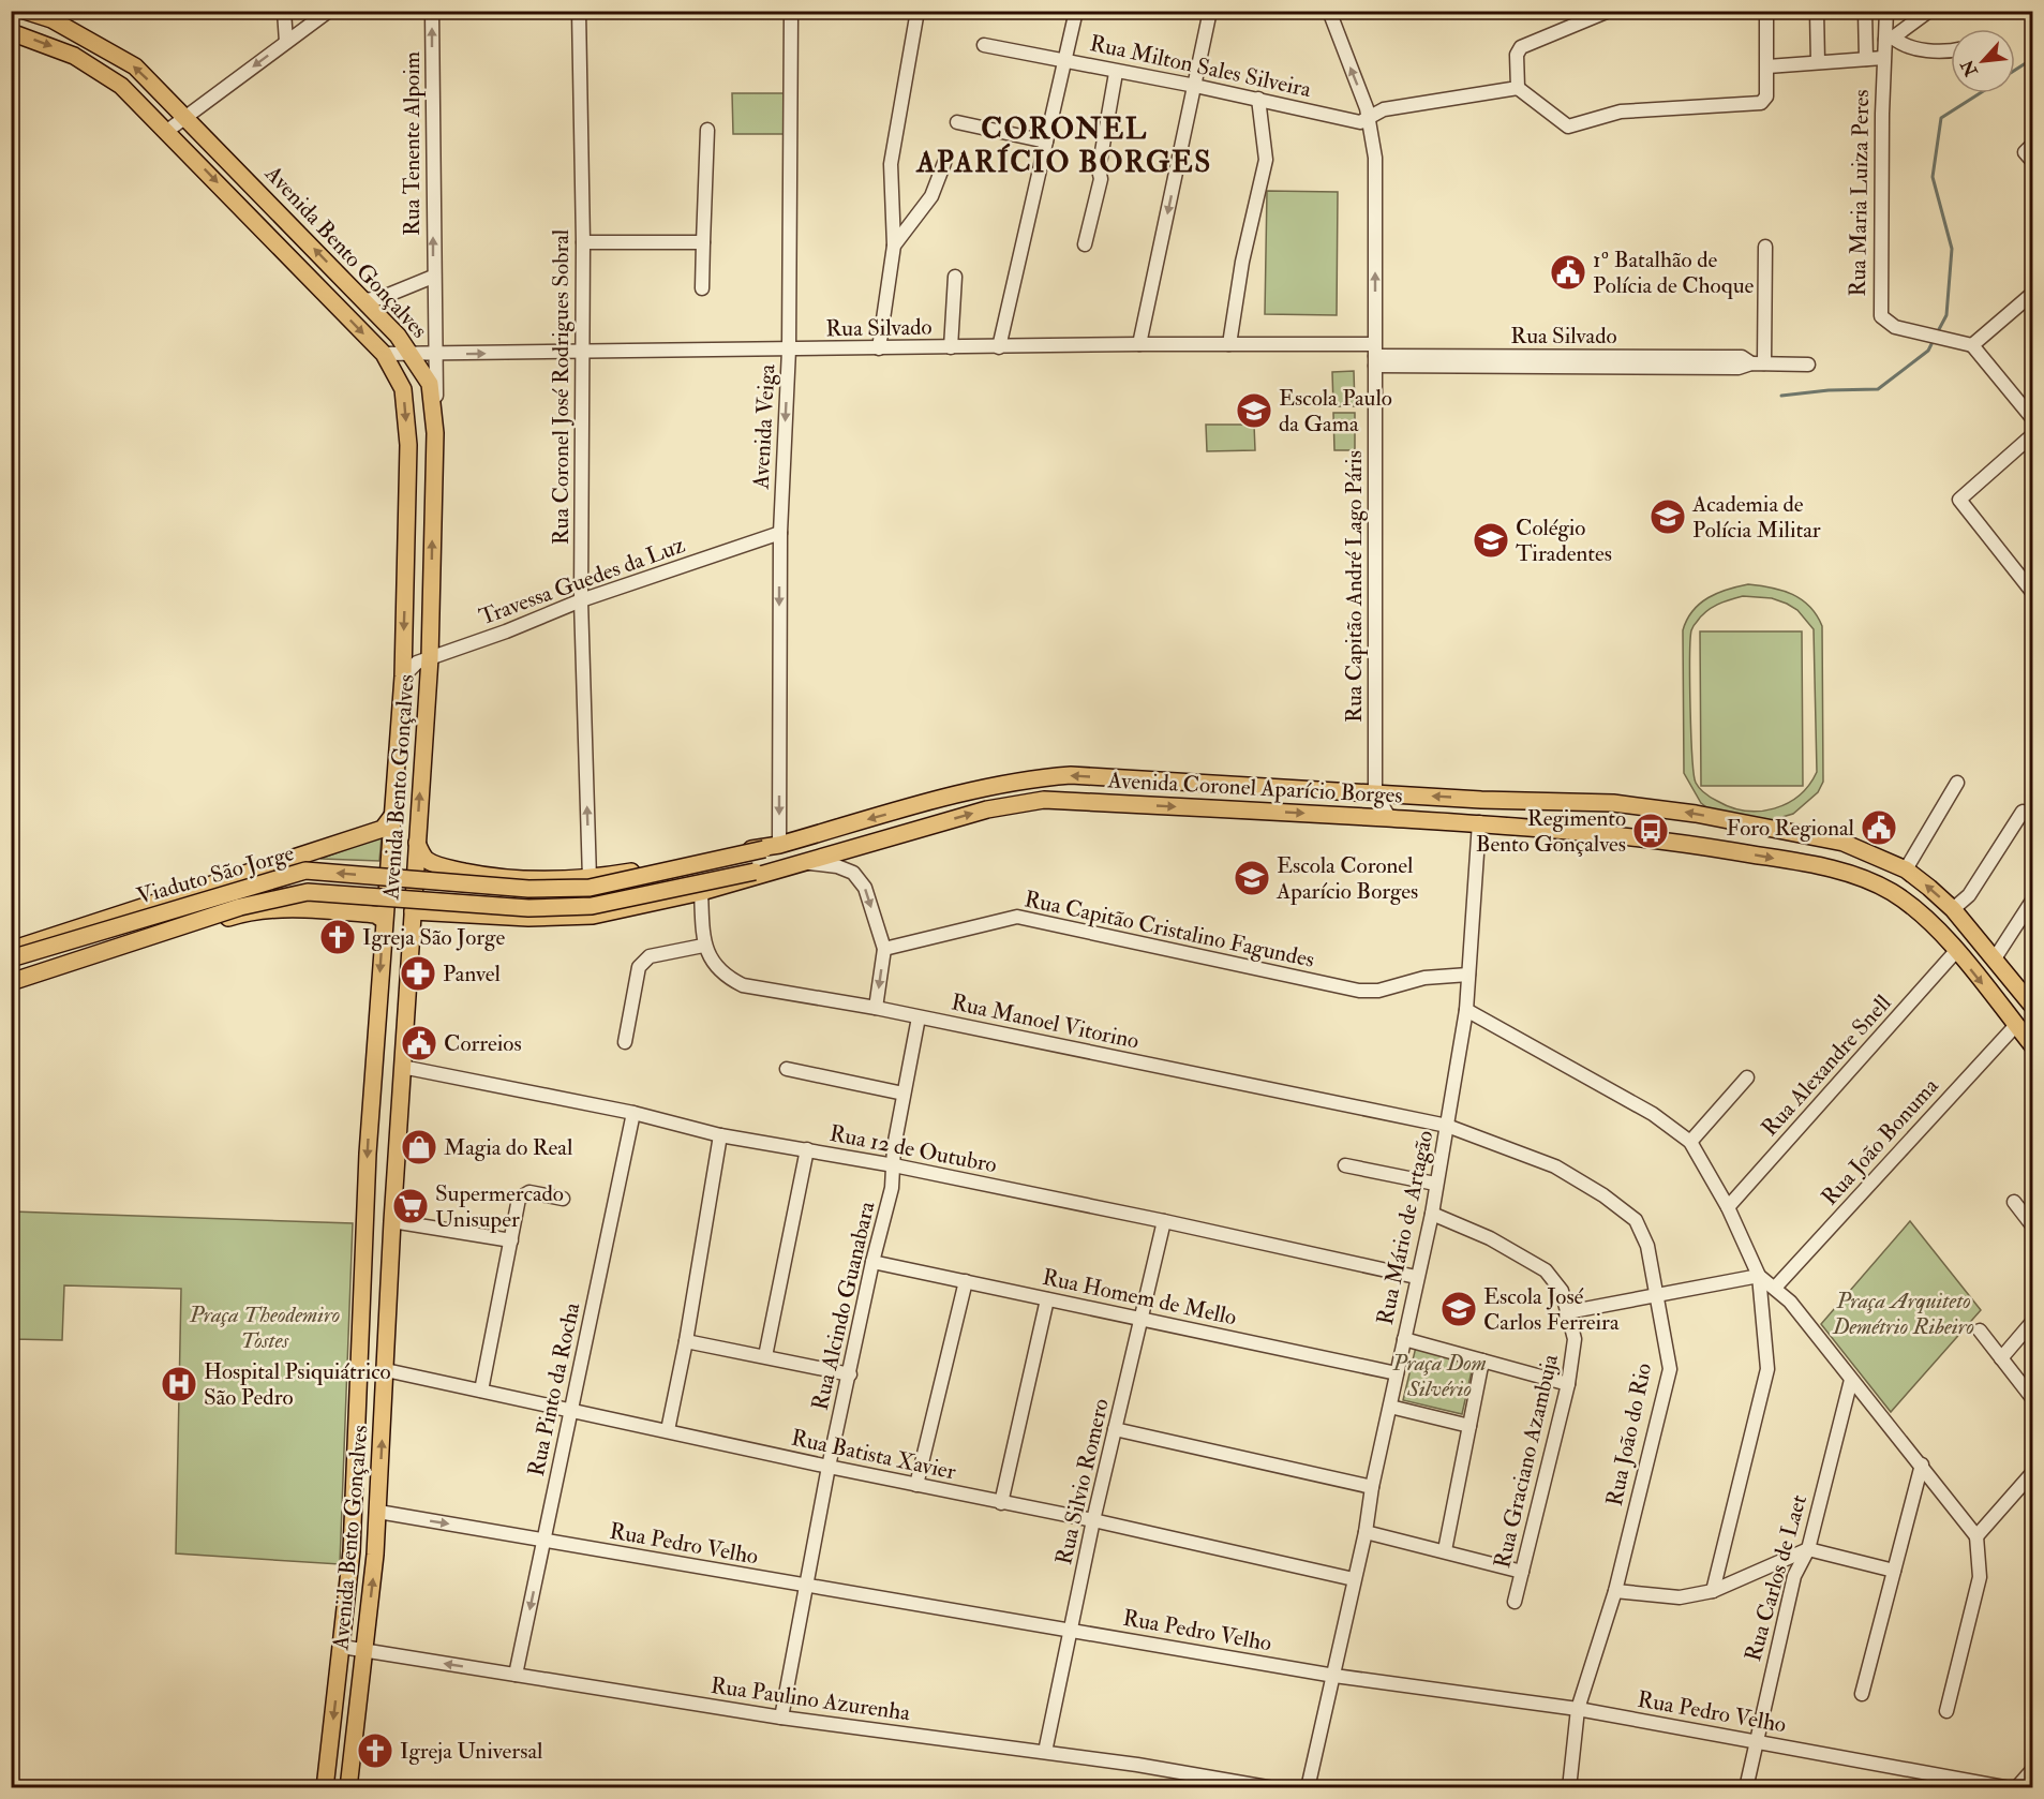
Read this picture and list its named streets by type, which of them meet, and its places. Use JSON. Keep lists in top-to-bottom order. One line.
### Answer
{"streets":{"main road":["Avenida Bento Gonçalves","Avenida Coronel Aparício Borges","Viaduto São Jorge"],"street":["Rua Milton Sales Silveira","Rua Tenente Alpoim","Rua Maria Luiza Peres","Rua Silvado","Rua Coronel José Rodrigues Sobral","Avenida Veiga","Travessa Guedes da Luz","Rua Capitão André Lago Páris","Rua Capitão Cristalino Fagundes","Rua Manoel Vitorino","Rua Alexandre Snell","Rua João Bonuma","Rua 12 de Outubro","Rua Mário de Artagão","Rua Homem de Mello","Rua Alcindo Guanabara","Rua Pinto da Rocha","Rua João do Rio","Rua Batista Xavier","Rua Graciano Azambuja","Rua Silvio Romero","Rua Pedro Velho","Rua Carlos de Laet","Rua Paulino Azurenha"]},"crossings":[["Rua Milton Sales Silveira","Rua Capitão André Lago Páris"],["Rua Tenente Alpoim","Avenida Bento Gonçalves"],["Rua Tenente Alpoim","Rua Silvado"],["Avenida Bento Gonçalves","Rua Silvado"],["Avenida Bento Gonçalves","Travessa Guedes da Luz"],["Avenida Bento Gonçalves","Avenida Coronel Aparício Borges"],["Avenida Bento Gonçalves","Rua 12 de Outubro"],["Avenida Bento Gonçalves","Rua Batista Xavier"],["Avenida Bento Gonçalves","Rua Pedro Velho"],["Avenida Bento Gonçalves","Rua Paulino Azurenha"],["Rua Silvado","Rua Coronel José Rodrigues Sobral"],["Rua Silvado","Avenida Veiga"],["Rua Silvado","Rua Capitão André Lago Páris"],["Rua Coronel José Rodrigues Sobral","Travessa Guedes da Luz"],["Rua Coronel José Rodrigues Sobral","Avenida Coronel Aparício Borges"],["Avenida Veiga","Travessa Guedes da Luz"],["Avenida Veiga","Avenida Coronel Aparício Borges"],["Avenida Veiga","Viaduto São Jorge"],["Rua Capitão André Lago Páris","Avenida Coronel Aparício Borges"],["Avenida Coronel Aparício Borges","Viaduto São Jorge"],["Avenida Coronel Aparício Borges","Rua Alexandre Snell"],["Avenida Coronel Aparício Borges","Rua João Bonuma"],["Avenida Coronel Aparício Borges","Rua Mário de Artagão"],["Rua Capitão Cristalino Fagundes","Rua Mário de Artagão"],["Rua Manoel Vitorino","Rua Mário de Artagão"],["Rua Manoel Vitorino","Rua Alcindo Guanabara"],["Rua Manoel Vitorino","Rua João do Rio"],["Rua 12 de Outubro","Rua Mário de Artagão"],["Rua 12 de Outubro","Rua Alcindo Guanabara"],["Rua 12 de Outubro","Rua Pinto da Rocha"],["Rua 12 de Outubro","Rua Silvio Romero"],["Rua Mário de Artagão","Rua Homem de Mello"],["Rua Mário de Artagão","Rua João do Rio"],["Rua Mário de Artagão","Rua Batista Xavier"],["Rua Mário de Artagão","Rua Graciano Azambuja"],["Rua Mário de Artagão","Rua Pedro Velho"],["Rua Homem de Mello","Rua Alcindo Guanabara"],["Rua Homem de Mello","Rua Silvio Romero"],["Rua Alcindo Guanabara","Rua Batista Xavier"],["Rua Alcindo Guanabara","Rua Pedro Velho"],["Rua Alcindo Guanabara","Rua Paulino Azurenha"],["Rua Pinto da Rocha","Rua Batista Xavier"],["Rua Pinto da Rocha","Rua Pedro Velho"],["Rua Pinto da Rocha","Rua Paulino Azurenha"],["Rua João do Rio","Rua Pedro Velho"],["Rua Batista Xavier","Rua Silvio Romero"],["Rua Silvio Romero","Rua Pedro Velho"],["Rua Silvio Romero","Rua Paulino Azurenha"],["Rua Pedro Velho","Rua Carlos de Laet"]],"one_way":["Rua Tenente Alpoim","Avenida Veiga","Rua Capitão André Lago Páris"],"districts":["CORONEL APARÍCIO BORGES"],"parks":["Praça Arquiteto Demétrio Ribeiro","Praça Theodemiro Tostes","Praça Dom Silvério"],"places":{"public building":["1º Batalhão de Polícia de Choque","Foro Regional","Correios"],"school or university":["Escola Paulo da Gama","Academia de Polícia Militar","Colégio Tiradentes","Escola Coronel Aparício Borges","Escola José Carlos Ferreira"],"bus stop":["Regimento Bento Gonçalves"],"church":["Igreja São Jorge","Igreja Universal"],"pharmacy":["Panvel"],"shop":["Magia do Real"],"supermarket":["Supermercado Unisuper"],"hospital":["Hospital Psiquiátrico São Pedro"]},"north":"bottom left"}
